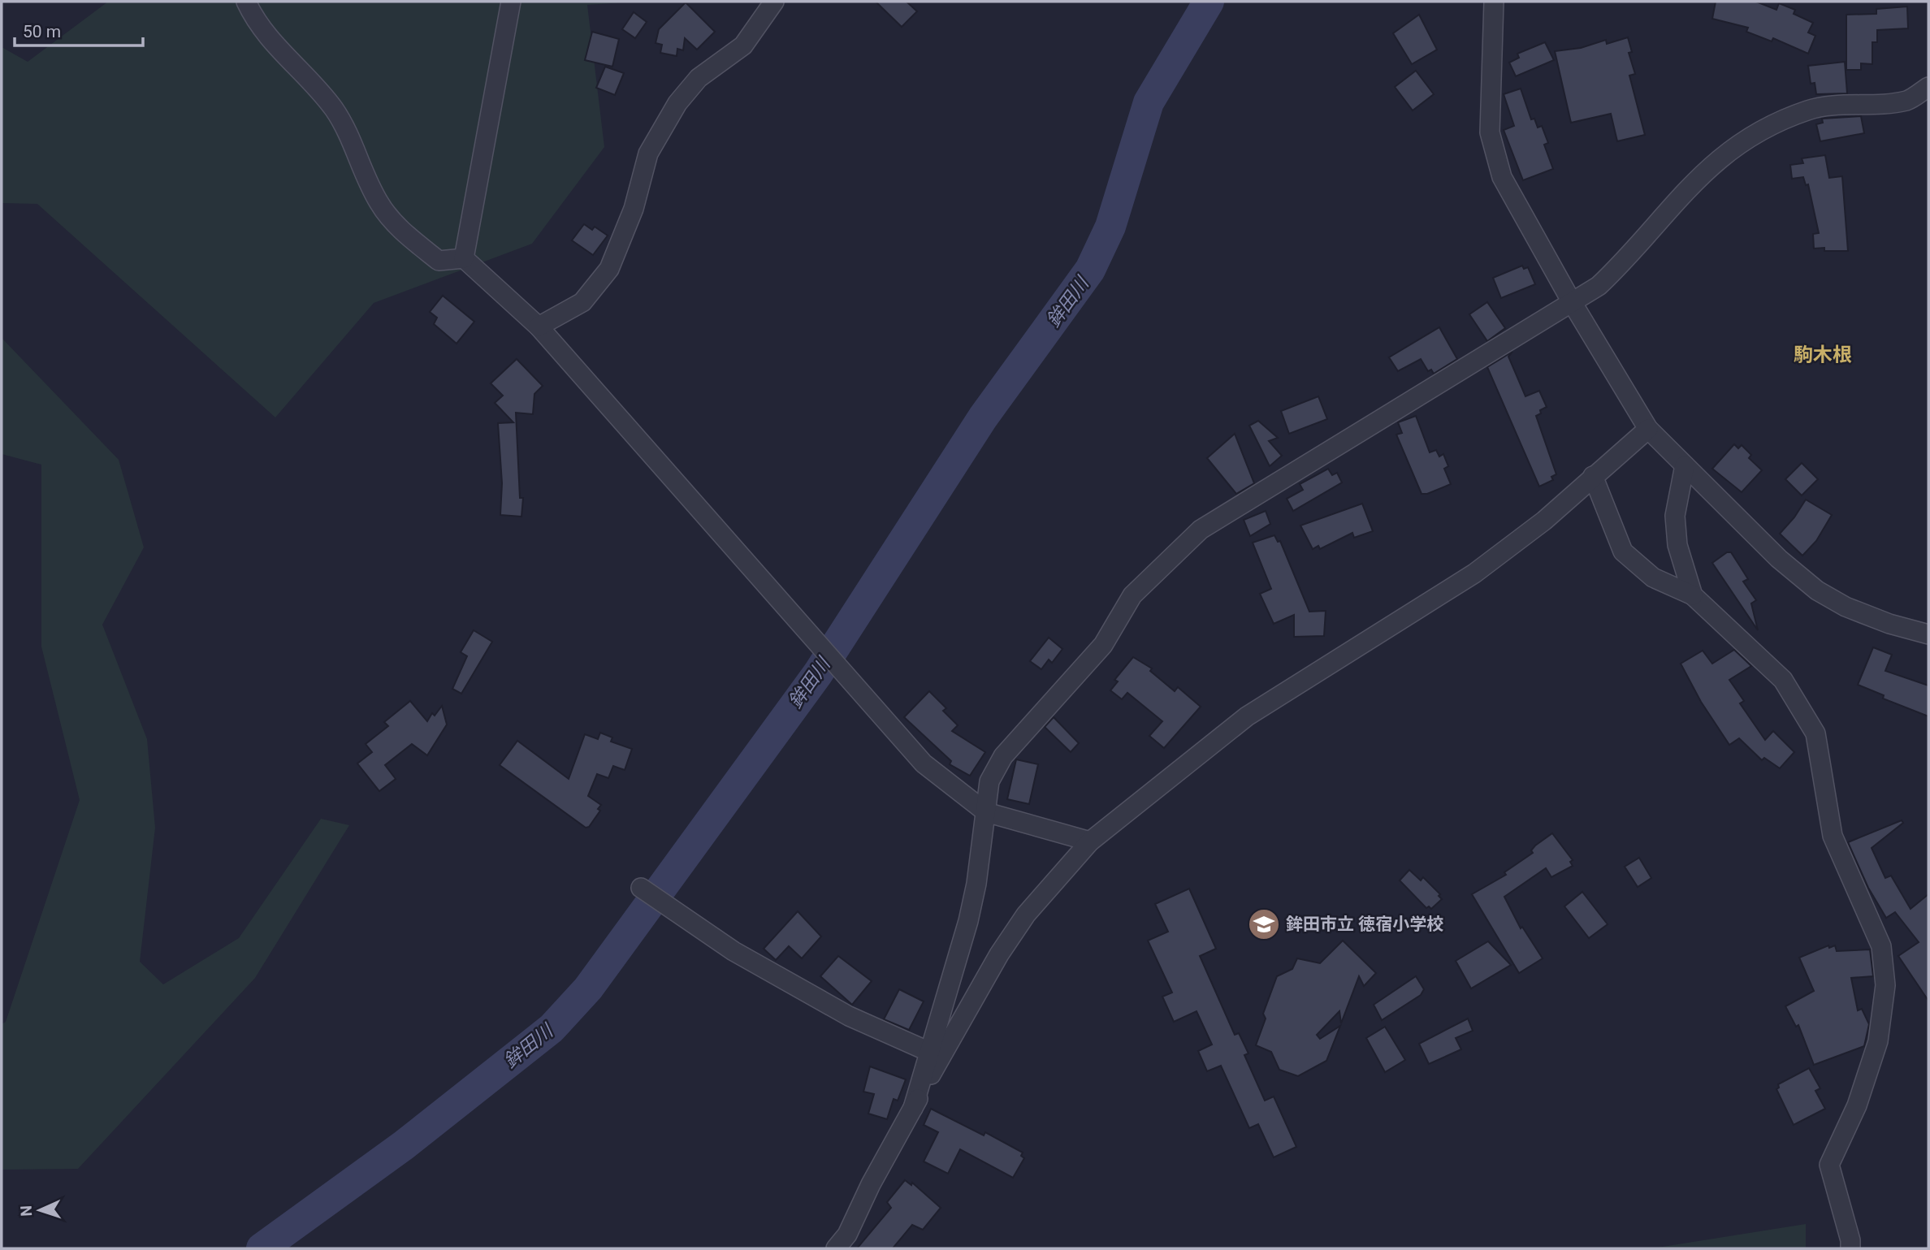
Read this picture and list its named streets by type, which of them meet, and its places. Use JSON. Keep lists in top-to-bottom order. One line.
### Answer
{"districts":["駒木根"],"water":["鉾田川"],"places":{"school or university":["鉾田市立 徳宿小学校"]},"scale_bar":"50 m","north":"left"}
